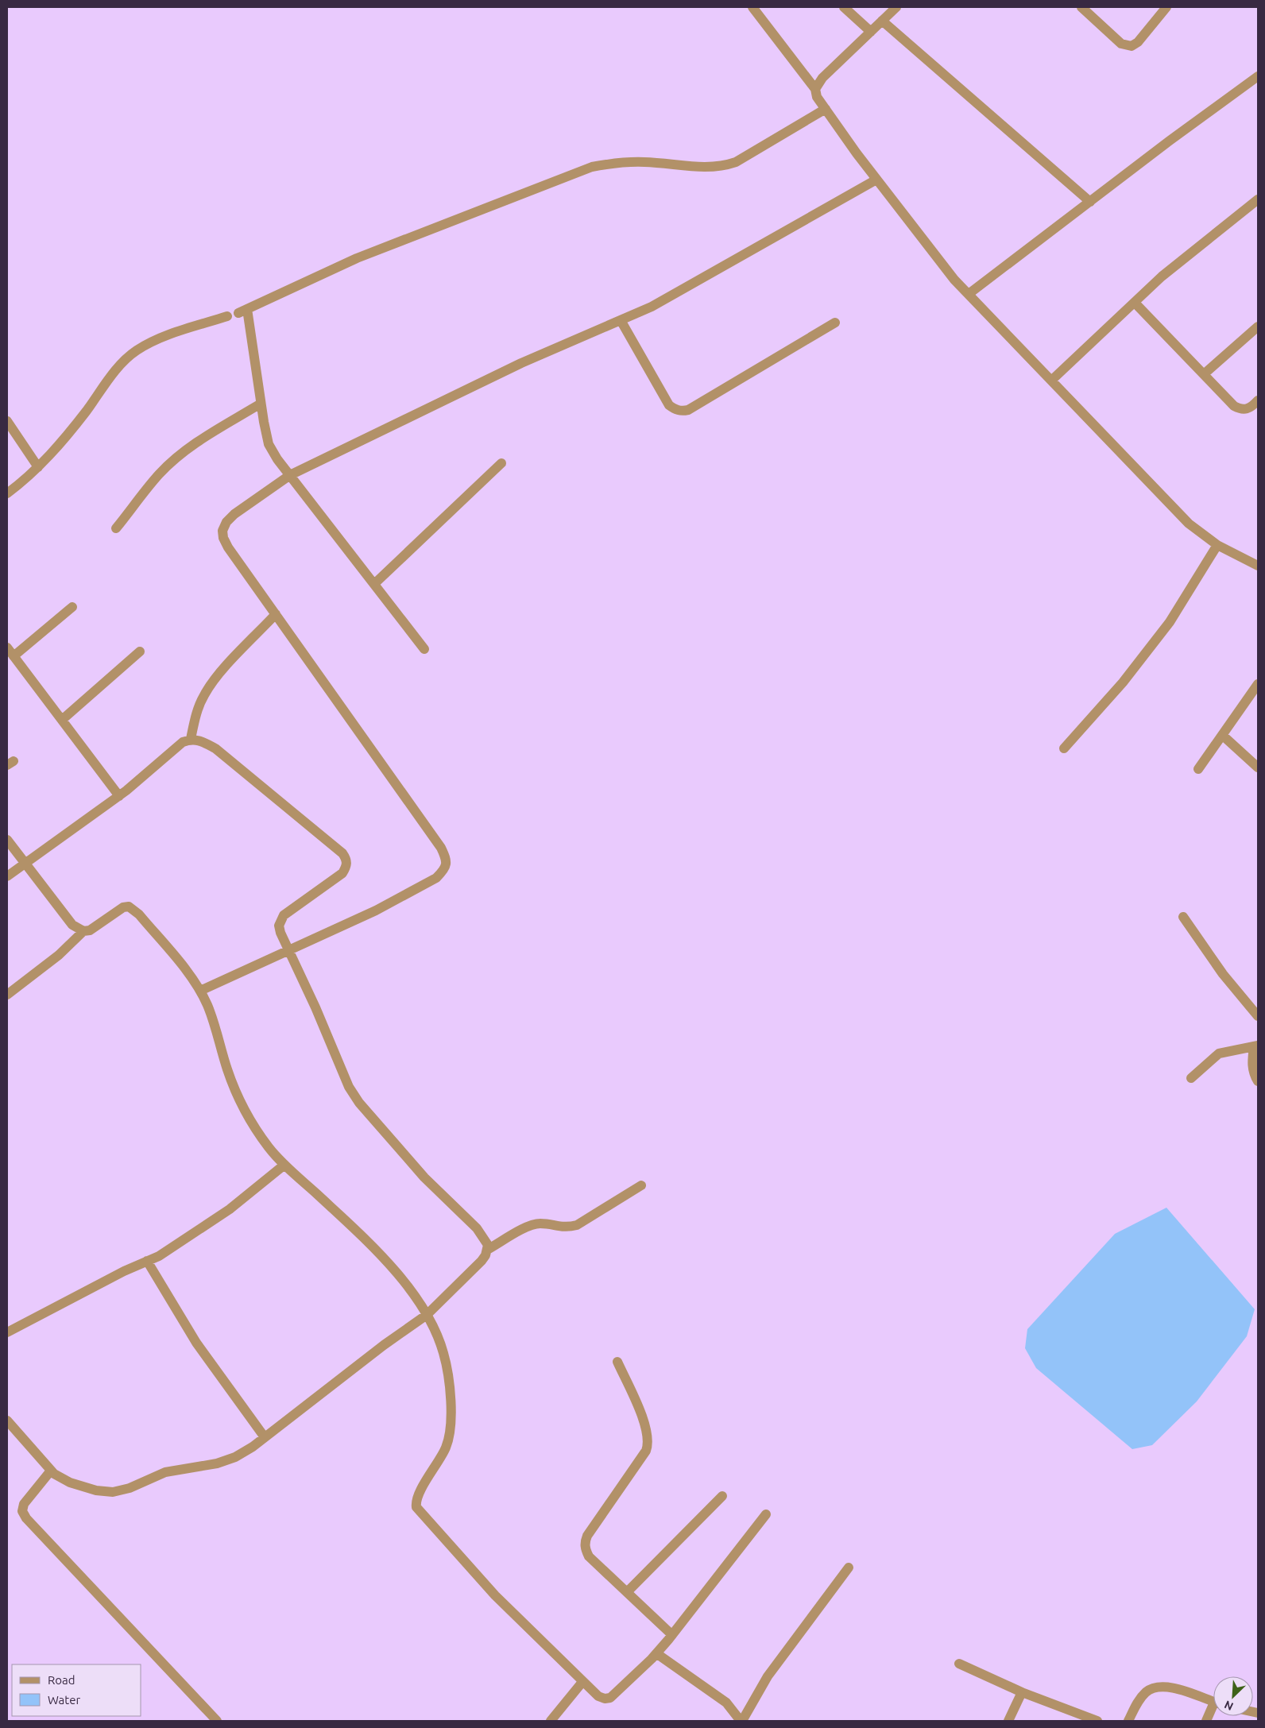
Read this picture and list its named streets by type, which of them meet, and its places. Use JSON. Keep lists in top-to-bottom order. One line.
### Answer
{"legend":["Road","Water"],"north":"bottom left"}
